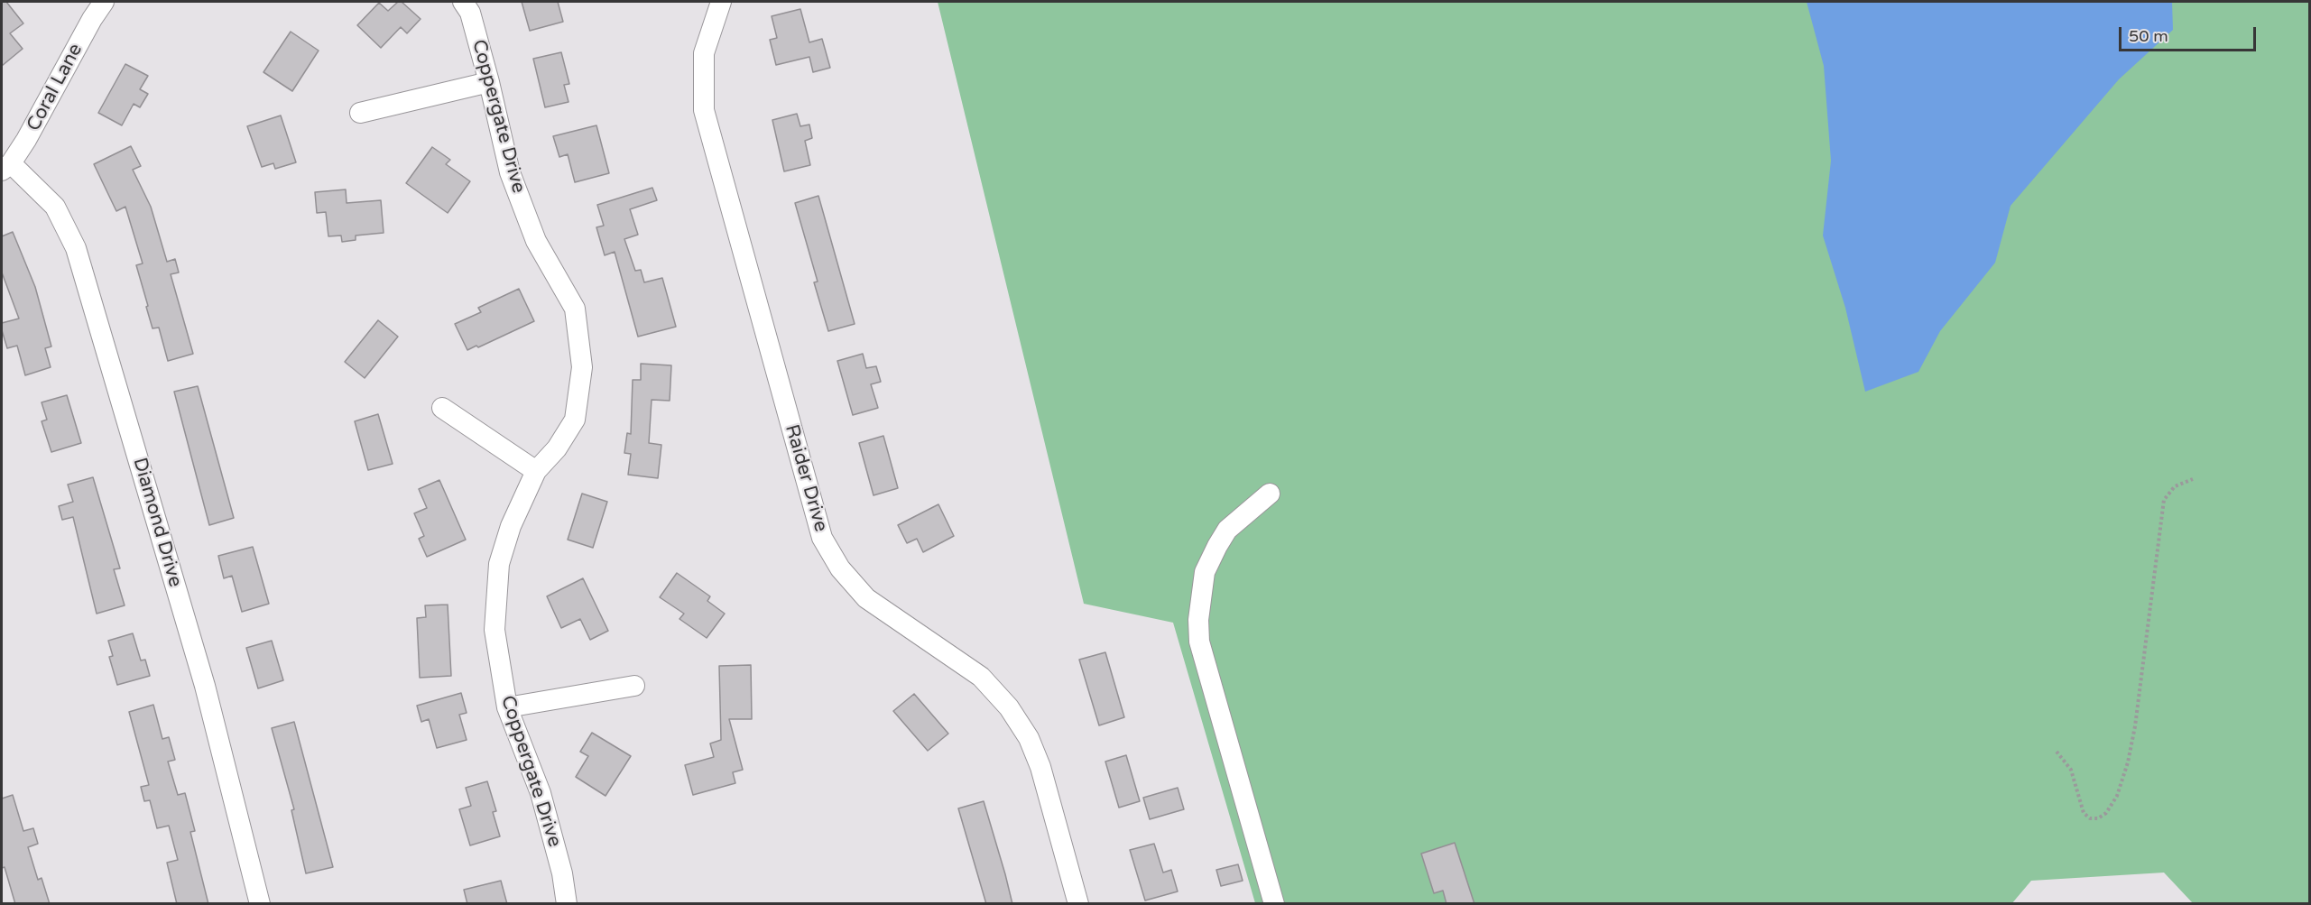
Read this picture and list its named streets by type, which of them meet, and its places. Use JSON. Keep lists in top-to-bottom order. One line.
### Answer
{"streets":{"street":["Coral Lane","Coppergate Drive","Raider Drive","Diamond Drive"]},"crossings":[["Coral Lane","Diamond Drive"]],"scale_bar":"50 m"}
